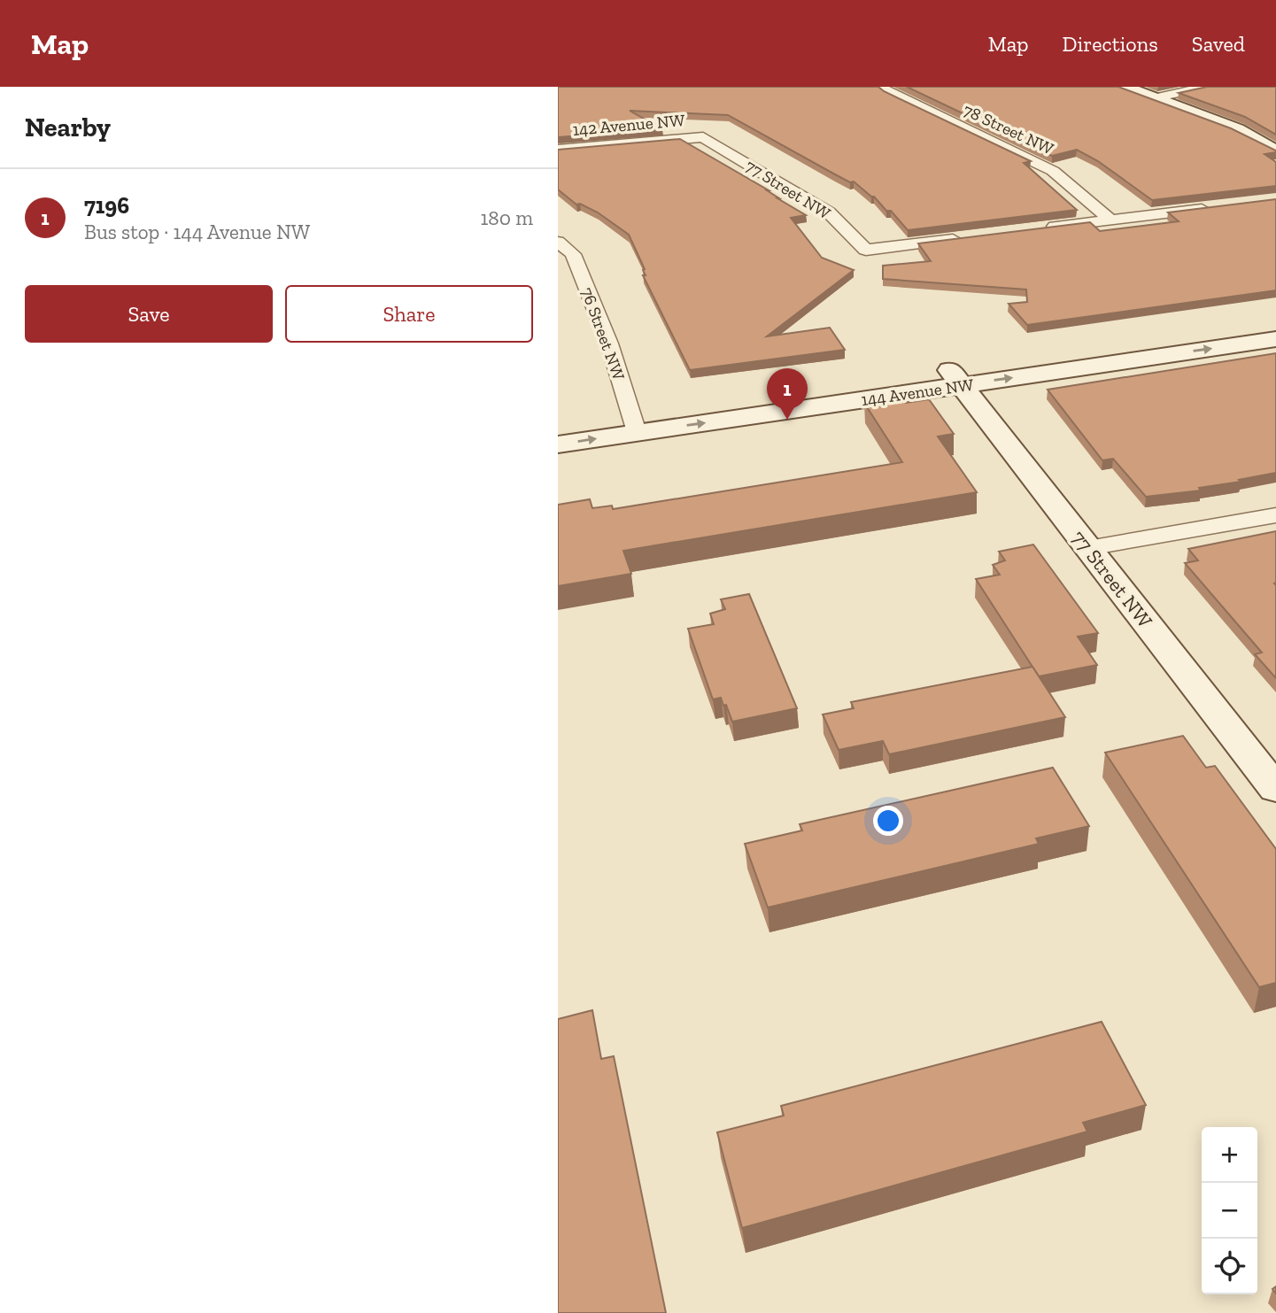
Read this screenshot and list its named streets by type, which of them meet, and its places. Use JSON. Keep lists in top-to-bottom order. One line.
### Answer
{"streets":{"street":["142 Avenue NW","78 Street NW","77 Street NW","76 Street NW","144 Avenue NW"]},"crossings":[["142 Avenue NW","77 Street NW"],["77 Street NW","144 Avenue NW"],["76 Street NW","144 Avenue NW"]],"page":{"header":"Map","nav":["Map","Directions","Saved"],"heading":"Nearby","list":[{"mark":"1","name":"7196","note":"Bus stop · 144 Avenue NW","value":"180 m"}],"buttons":["Save","Share"],"pins":"1","map_buttons":["+","−"]}}
